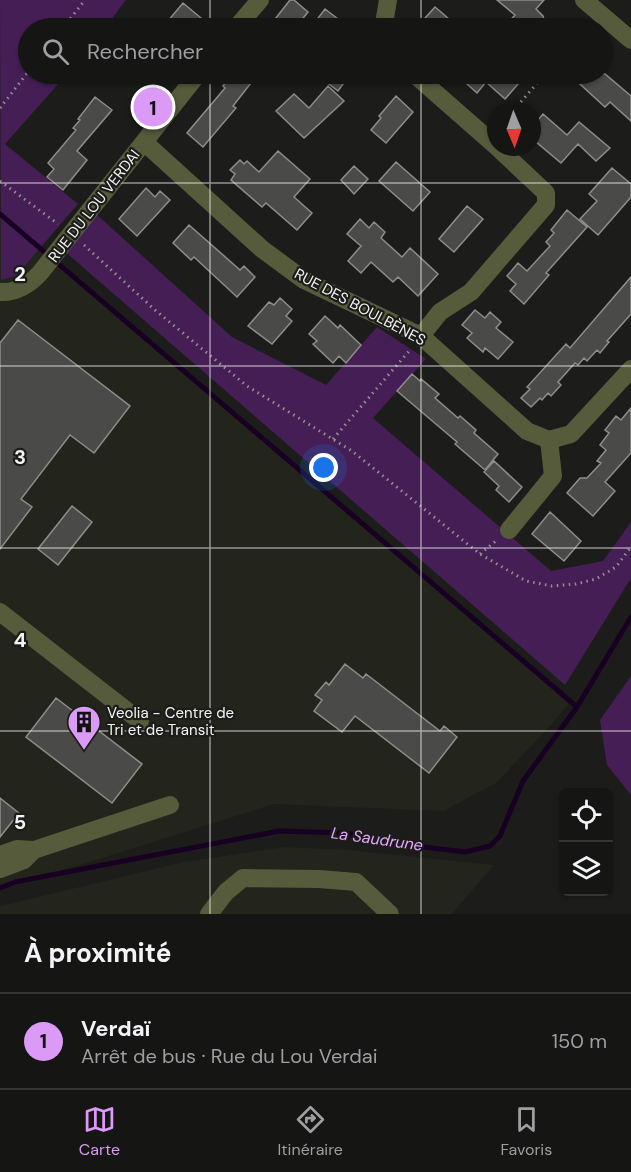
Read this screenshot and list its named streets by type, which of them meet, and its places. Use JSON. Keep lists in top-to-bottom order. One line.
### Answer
{"streets":{"street":["RUE DU LOU VERDAI","RUE DES BOULBÈNES"]},"crossings":[["RUE DU LOU VERDAI","RUE DES BOULBÈNES"]],"water":["La Saudrune"],"places":{"building":["Veolia - Centre de Tri et de Transit"]},"north":"bottom","page":{"search":"Rechercher","pins":"1","heading":"À proximité","list":[{"mark":"1","name":"Verdaï","note":"Arrêt de bus · Rue du Lou Verdai","value":"150 m"}],"nav":["Carte","Itinéraire","Favoris"]},"grid":{"rows":["2","3","4","5"]}}
